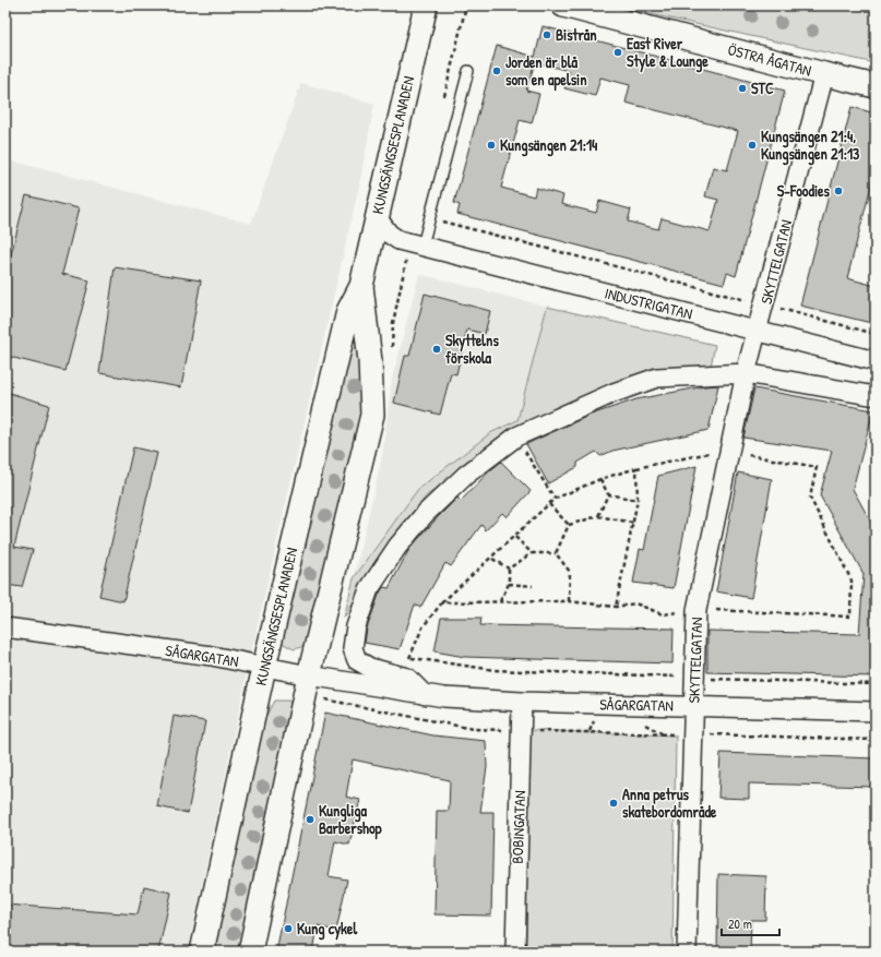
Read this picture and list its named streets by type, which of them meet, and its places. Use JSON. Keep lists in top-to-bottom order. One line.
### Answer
{"streets":{"street":["ÖSTRA ÅGATAN","KUNGSÄNGSESPLANADEN","SKYTTELGATAN","INDUSTRIGATAN","SÅGARGATAN","BOBINGATAN"]},"crossings":[["ÖSTRA ÅGATAN","SKYTTELGATAN"],["KUNGSÄNGSESPLANADEN","SÅGARGATAN"],["SKYTTELGATAN","INDUSTRIGATAN"],["SKYTTELGATAN","SÅGARGATAN"],["SÅGARGATAN","BOBINGATAN"]],"places":["Bistrån","East River Style & Lounge","Jorden är blå som en apelsin","STC","Kungsängen 21:14","Kungsängen 21:4, Kungsängen 21:13","S-Foodies","Skyttelns förskola","Anna petrus skatebordområde","Kungliga Barbershop","Kung cykel"],"scale_bar":"20 m"}
